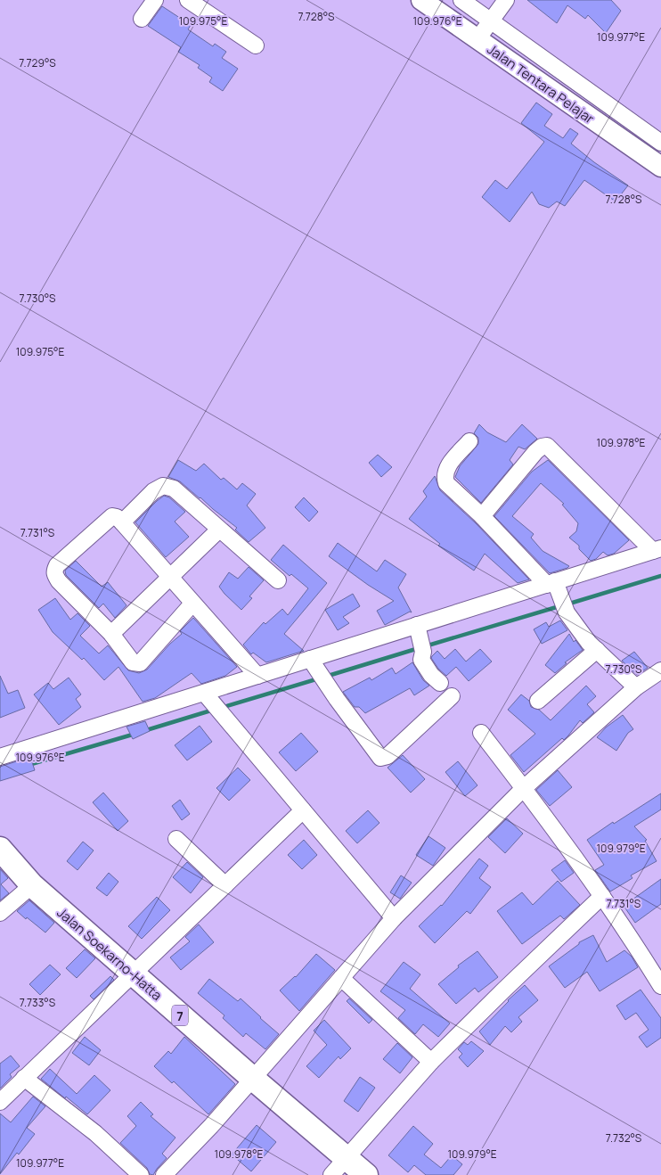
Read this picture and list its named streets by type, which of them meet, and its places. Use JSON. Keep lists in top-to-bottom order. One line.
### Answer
{"streets":{"highway":["Jalan Soekarno-Hatta","7"],"main road":["Jalan Tentara Pelajar"]},"coordinates":["7.728°S","109.975°E","109.976°E","109.977°E","7.729°S","7.730°S","109.978°E","7.731°S","109.979°E","7.733°S","7.732°S"]}
